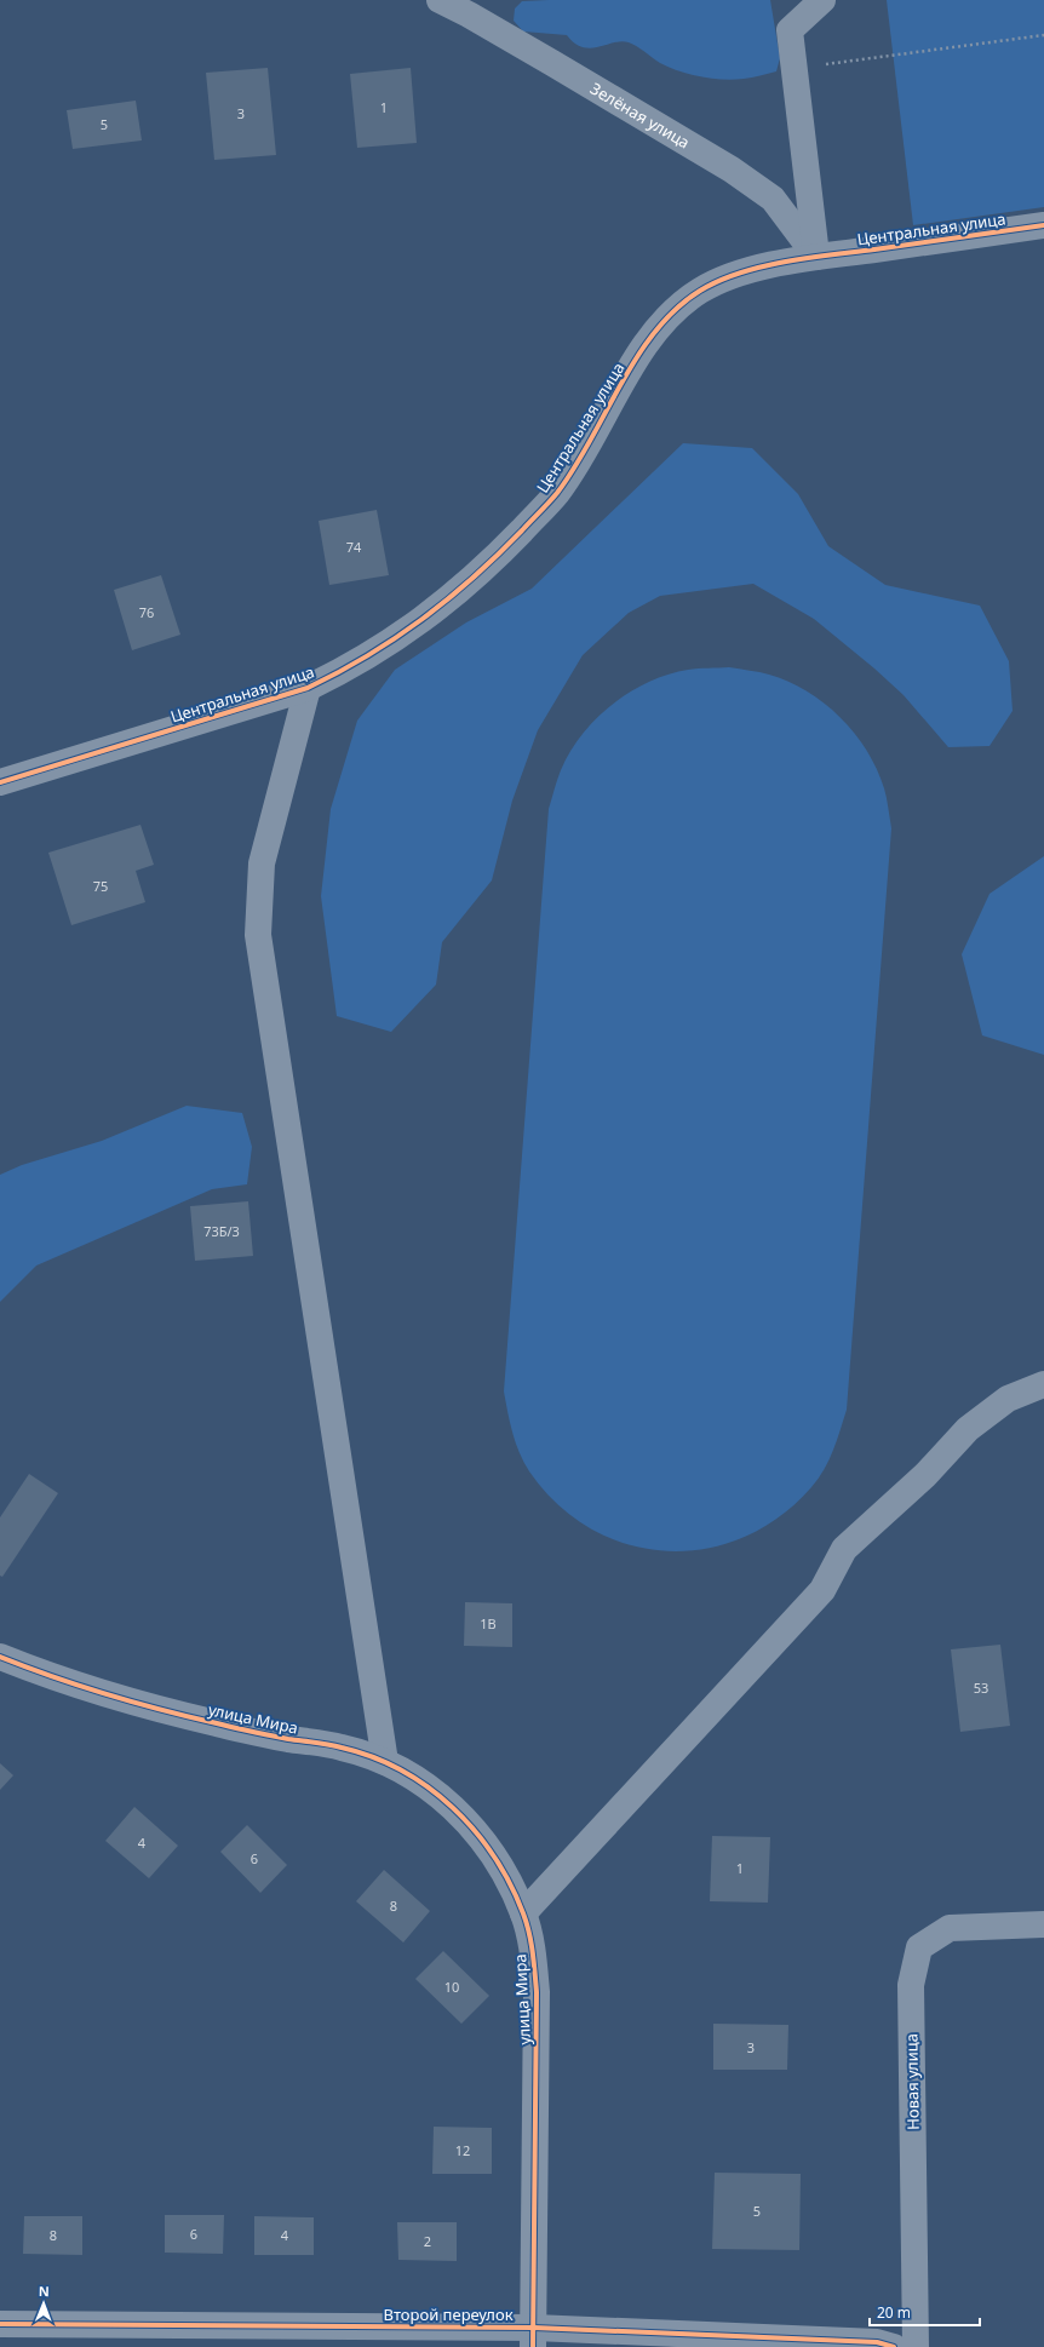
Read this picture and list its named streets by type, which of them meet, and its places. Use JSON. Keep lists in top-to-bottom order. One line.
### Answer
{"streets":{"street":["Зелёная улица","Центральная улица","улица Мира","Новая улица","Второй переулок"]},"crossings":[["Зелёная улица","Центральная улица"],["улица Мира","Второй переулок"]],"house_numbers":["1","3","5","74","76","75","73Б/3","1В","53","4","6","1","8","10","3","12","5","6","8","4","2"],"scale_bar":"20 m","north":"top"}
